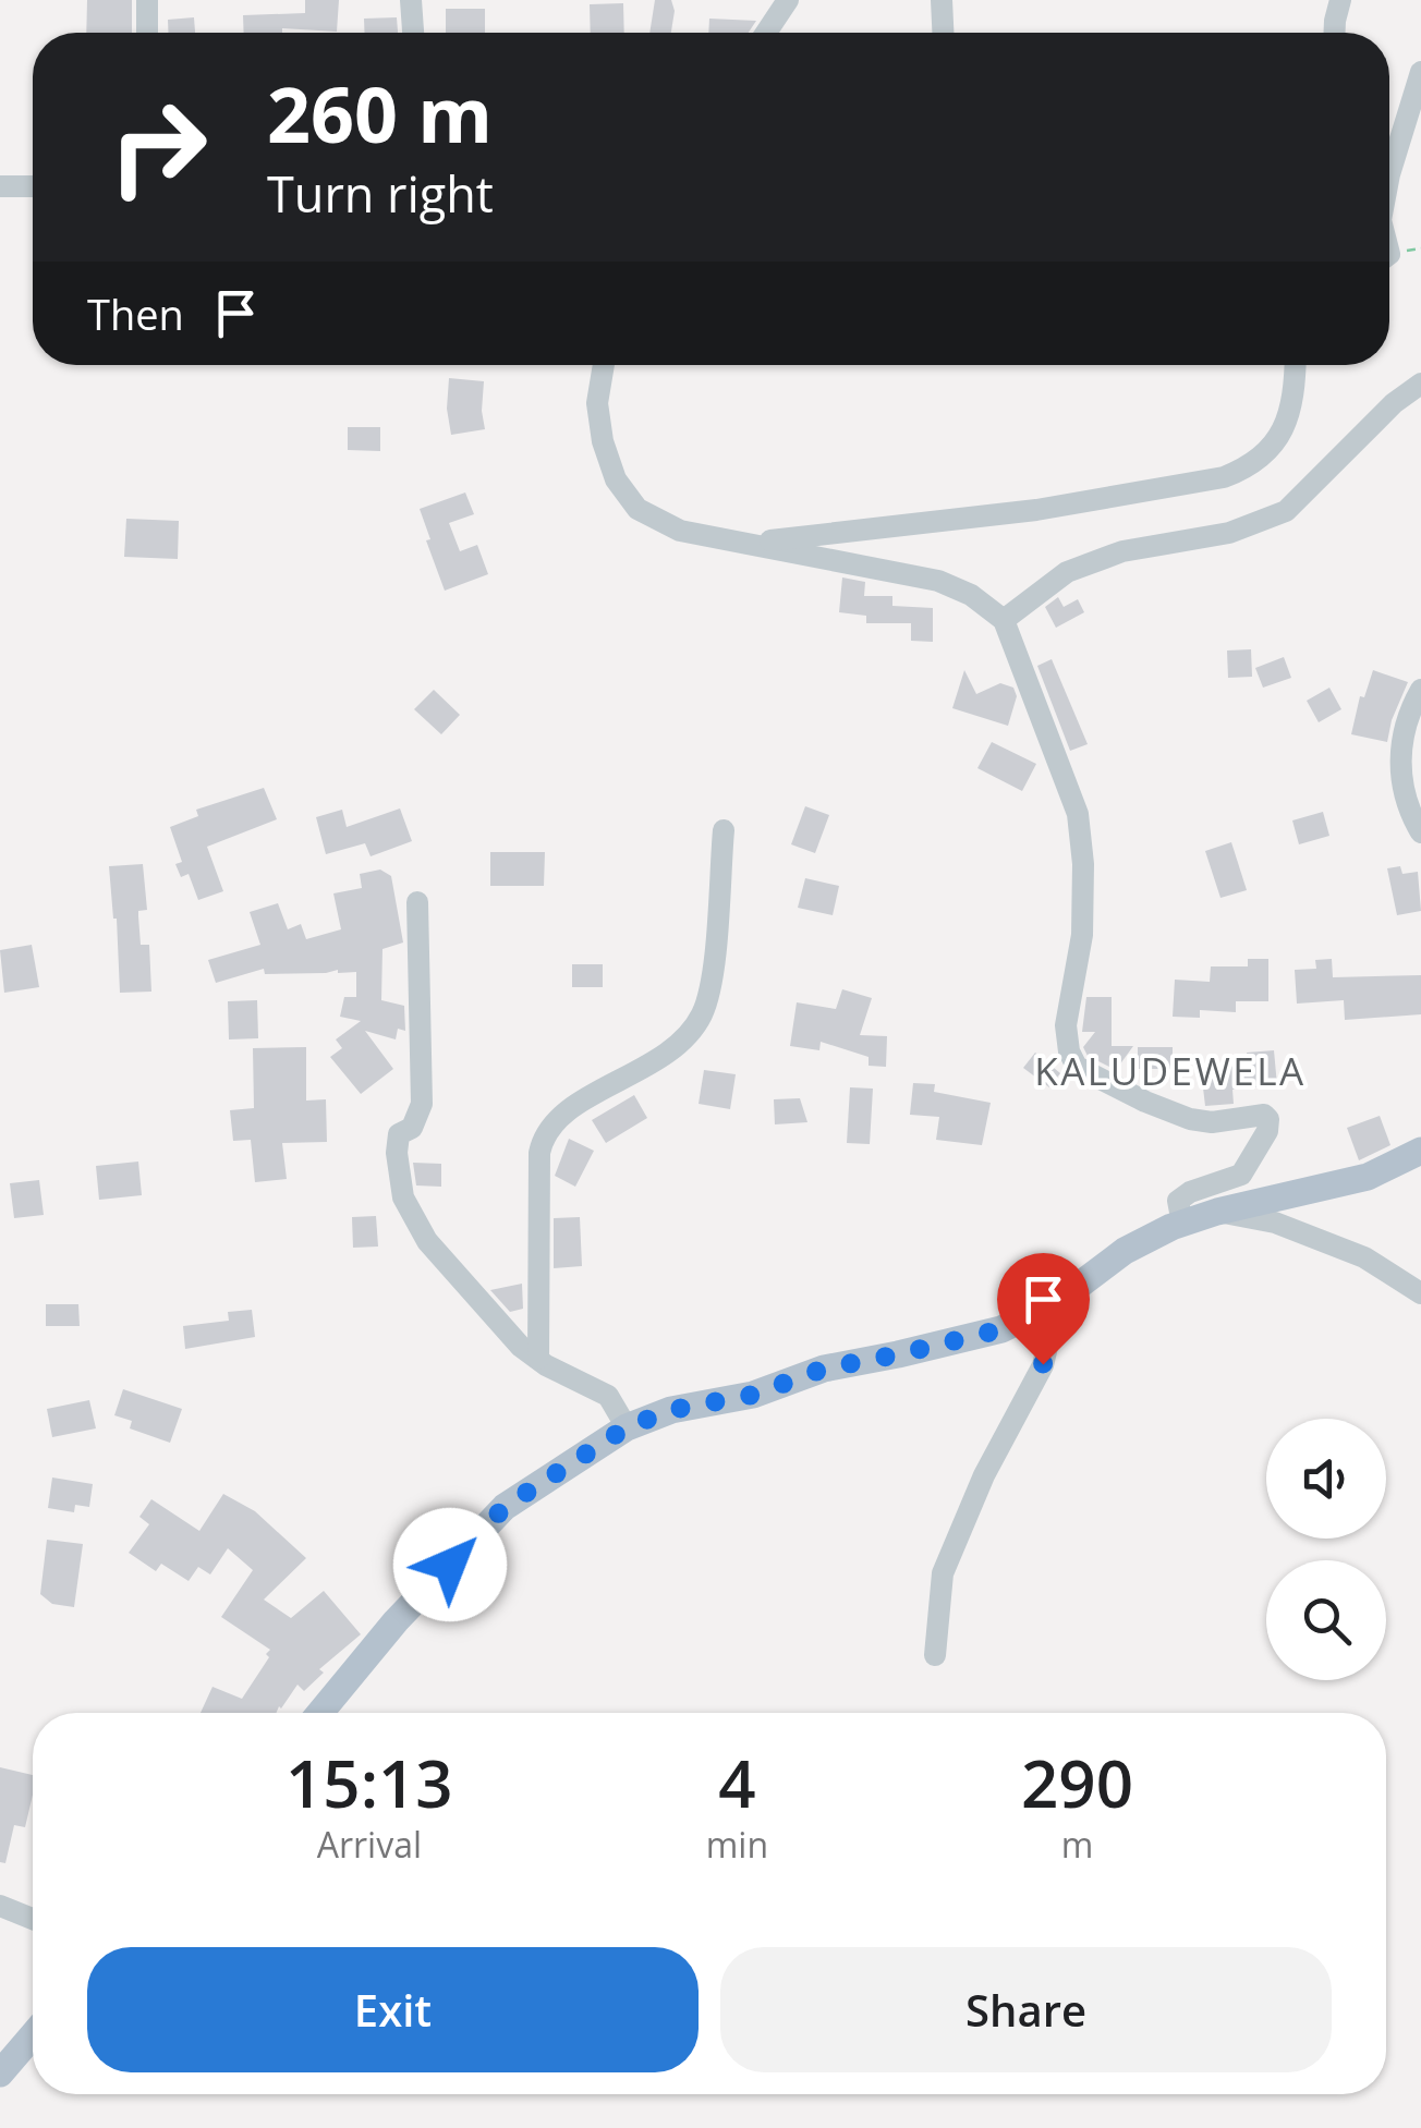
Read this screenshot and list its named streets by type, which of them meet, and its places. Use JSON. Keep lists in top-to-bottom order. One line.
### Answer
{"districts":["KALUDEWELA"],"page":{"turn":["260 m","Turn right"],"then":"Then","eta":["15:13","Arrival","4","min","290","m"],"buttons":["Exit","Share"]}}
